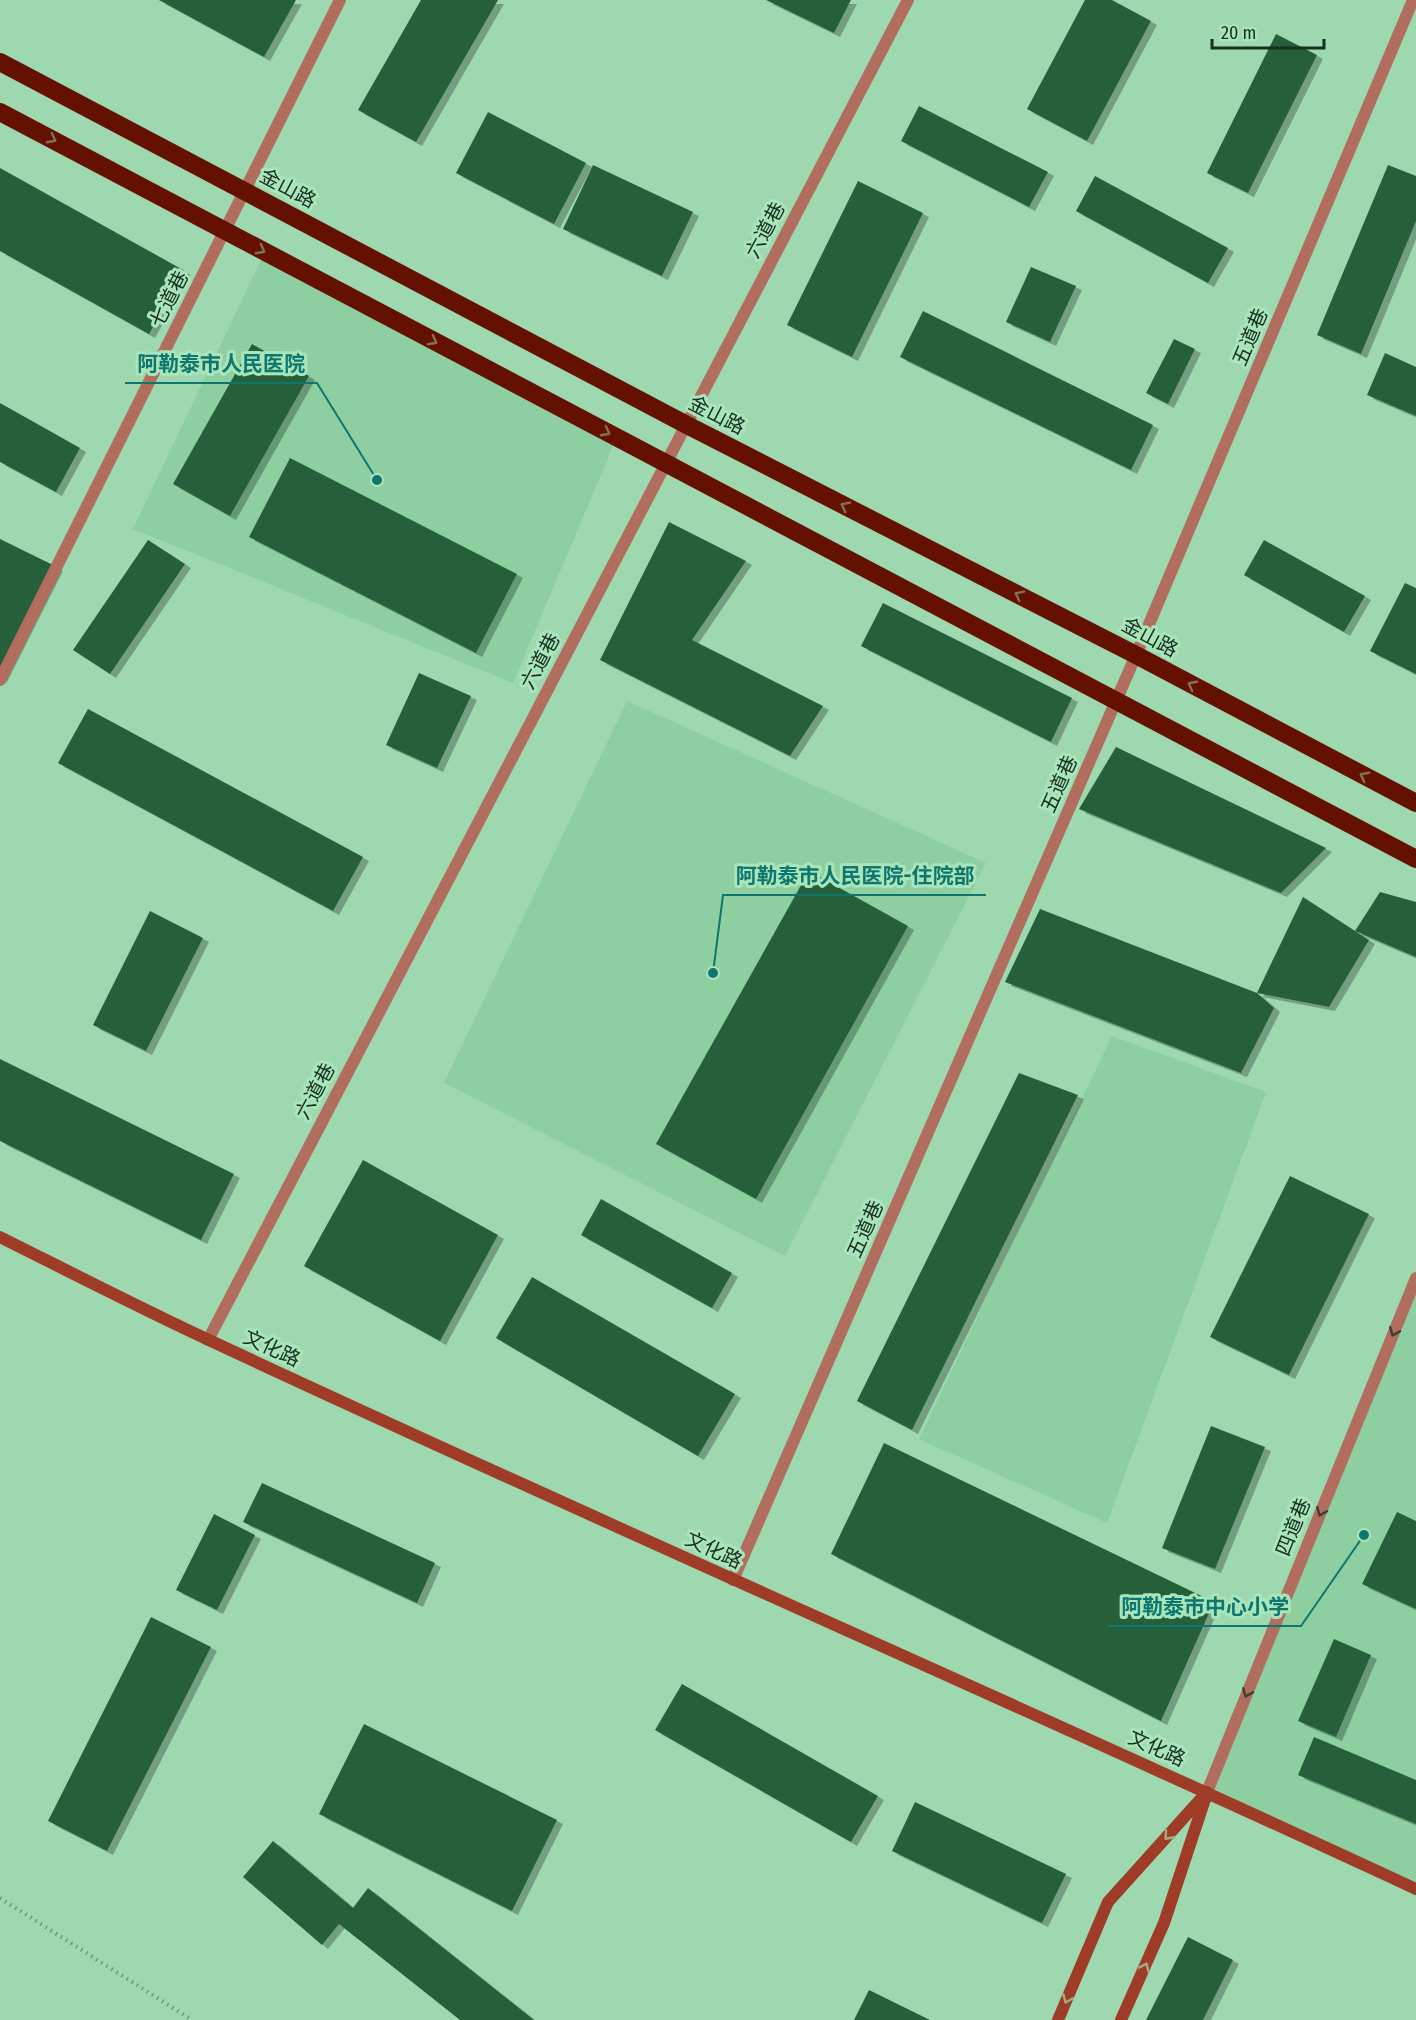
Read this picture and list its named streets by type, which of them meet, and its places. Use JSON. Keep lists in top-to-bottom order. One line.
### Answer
{"streets":{"highway":["金山路"],"street":["六道巷","七道巷","五道巷","文化路","四道巷"]},"crossings":[["金山路","六道巷"],["金山路","七道巷"],["金山路","五道巷"],["六道巷","文化路"],["五道巷","文化路"],["文化路","四道巷"]],"one_way":["四道巷"],"places":["阿勒泰市人民医院","阿勒泰市人民医院-住院部","阿勒泰市中心小学"],"scale_bar":"20 m"}
